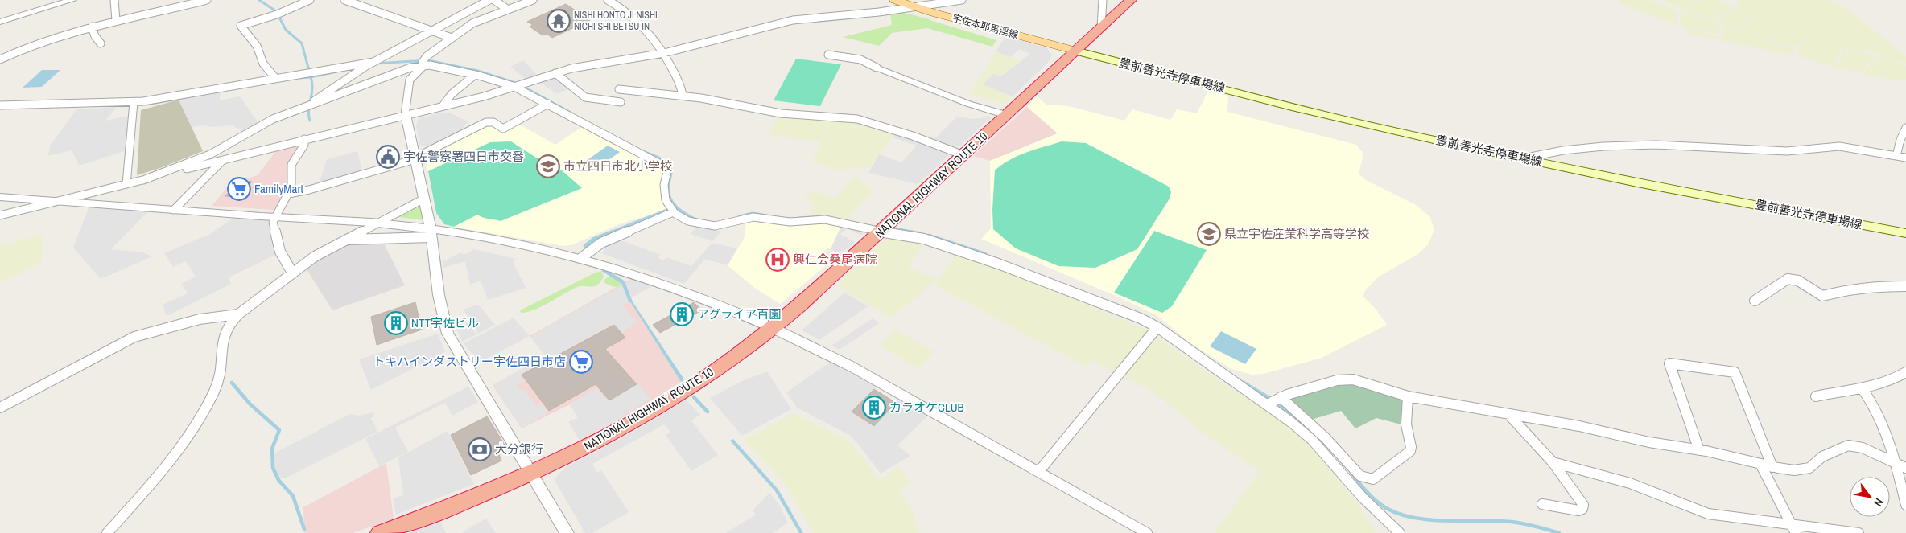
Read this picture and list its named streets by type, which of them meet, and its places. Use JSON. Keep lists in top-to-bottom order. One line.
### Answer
{"streets":{"highway":["NATIONAL HIGHWAY ROUTE 10"],"main road":["宇佐本耶馬渓線","豊前善光寺停車場線"]},"crossings":[["宇佐本耶馬渓線","豊前善光寺停車場線"],["宇佐本耶馬渓線","NATIONAL HIGHWAY ROUTE 10"],["豊前善光寺停車場線","NATIONAL HIGHWAY ROUTE 10"]],"places":{"temple":["NISHI HONTO JI NISHI NICHI SHI BETSU IN"],"public building":["宇佐警察署四日市交番"],"school or university":["市立四日市北小学校","県立宇佐産業科学高等学校"],"supermarket":["FamilyMart","トキハインダストリー宇佐四日市店"],"hospital":["興仁会桑尾病院"],"building":["アグライア百園","NTT宇佐ビル","カラオケCLUB"],"bank":["大分銀行"]},"north":"bottom right"}
